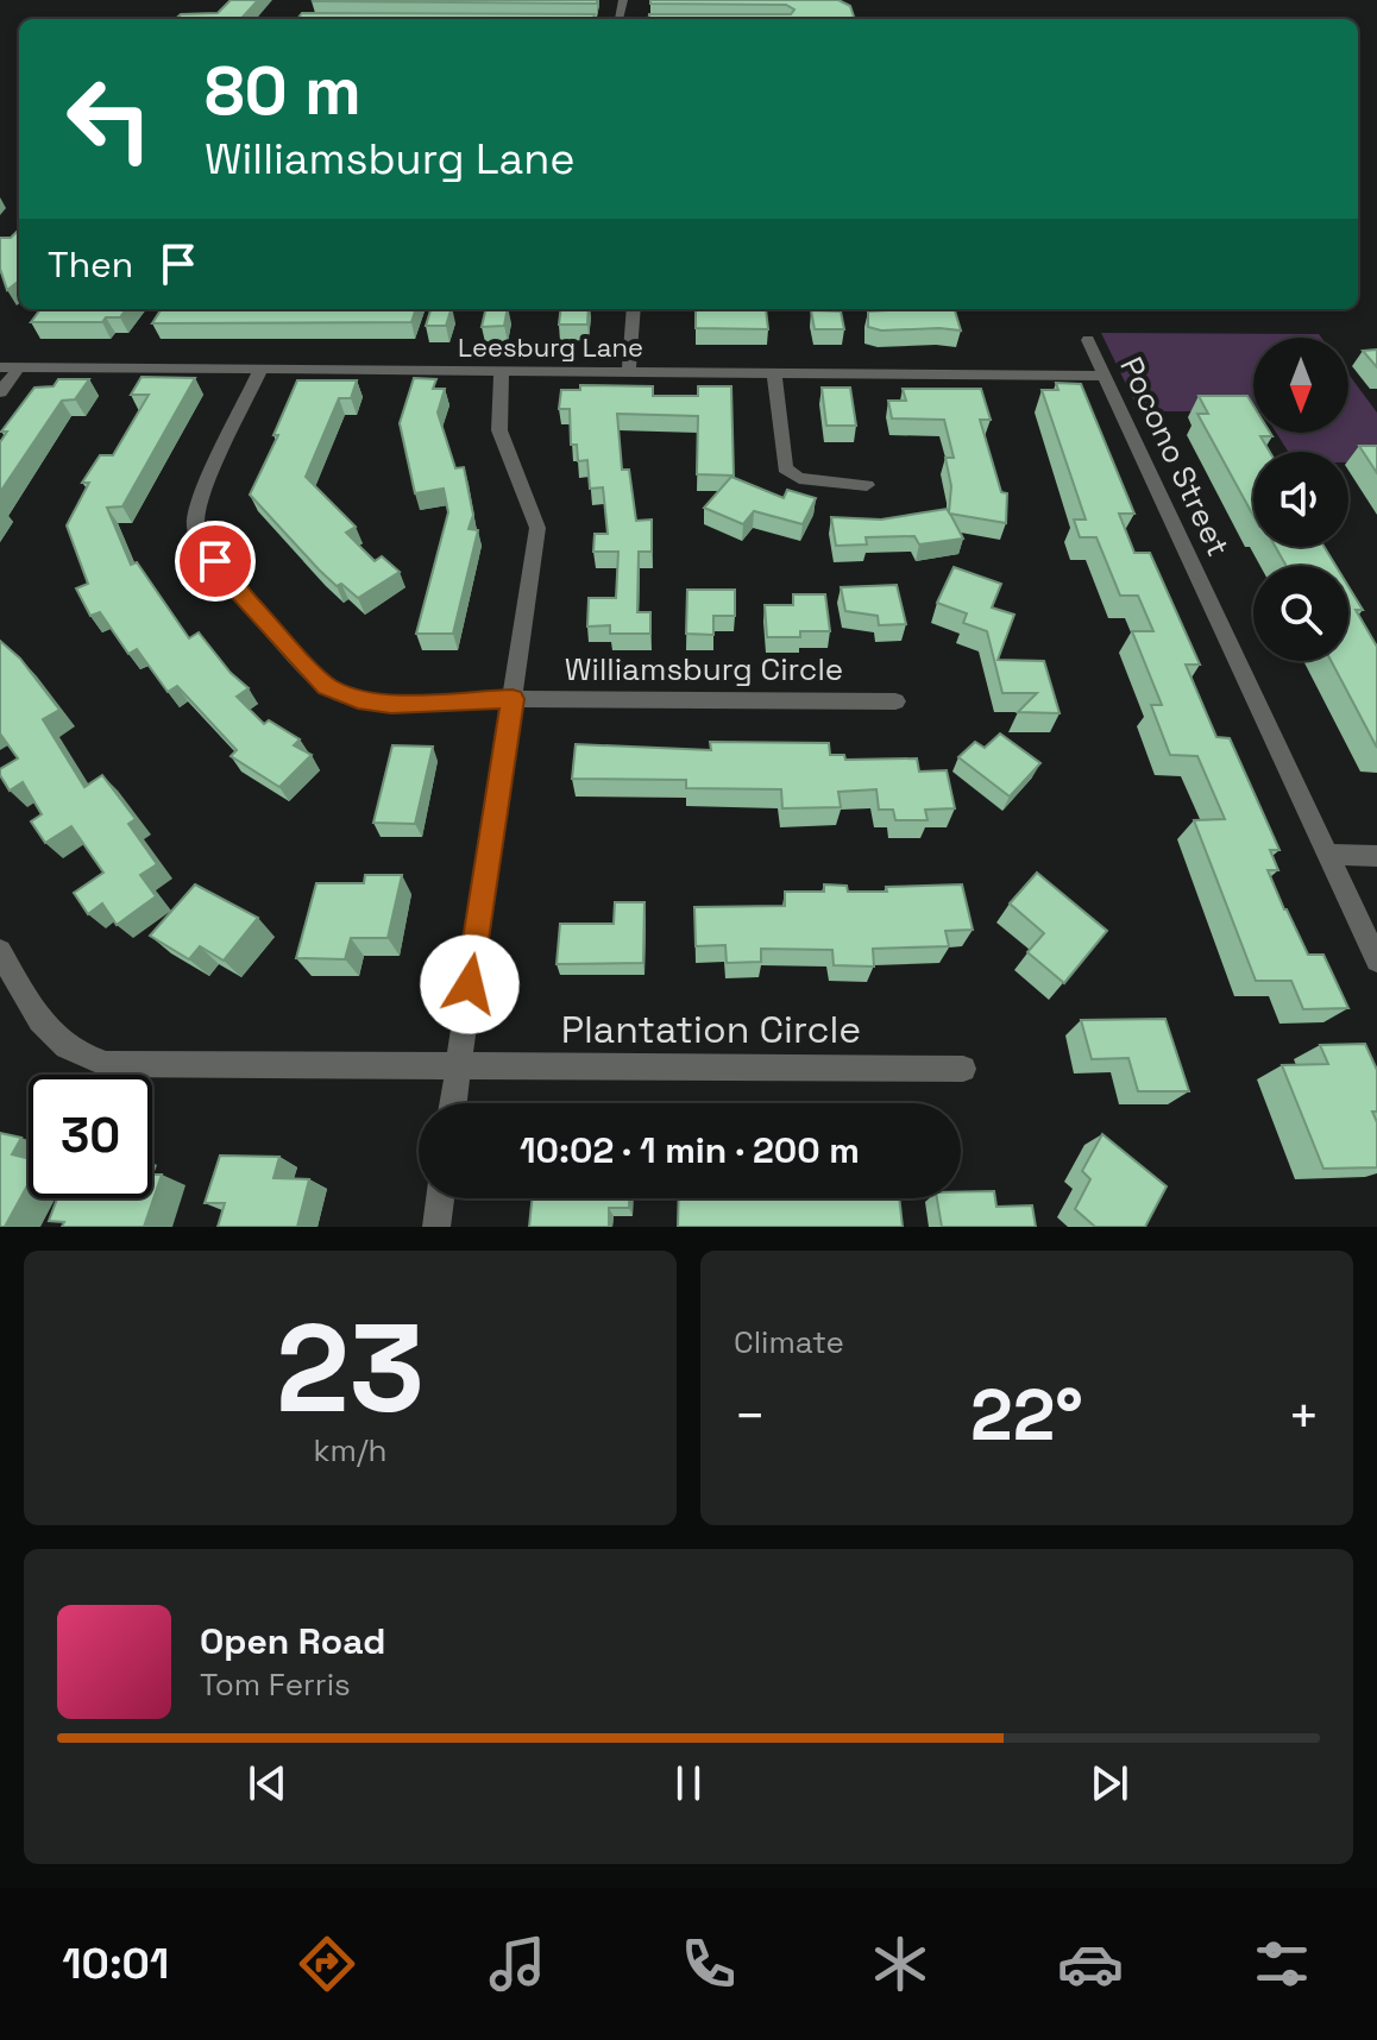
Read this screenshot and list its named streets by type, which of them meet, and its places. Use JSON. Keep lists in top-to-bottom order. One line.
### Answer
{"streets":{"street":["Leesburg Lane","Pocono Street","Williamsburg Circle","Plantation Circle"]},"crossings":[["Leesburg Lane","Pocono Street"],["Leesburg Lane","Williamsburg Circle"]],"north":"bottom","page":{"turn":["80 m","Williamsburg Lane"],"then":"Then","limit":"30","trip":"10:02 · 1 min · 200 m","tile":[["23","km/h"],"Climate"],"heat":["−","22°","+"],"song":["Open Road","Tom Ferris"],"tabs":"10:01"}}
